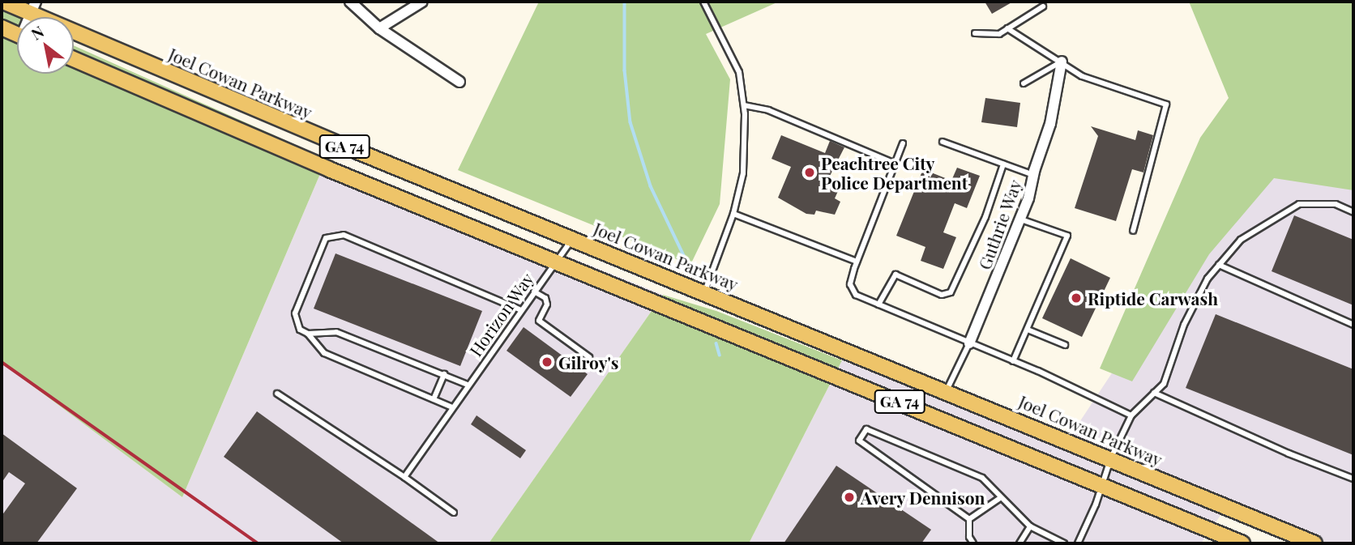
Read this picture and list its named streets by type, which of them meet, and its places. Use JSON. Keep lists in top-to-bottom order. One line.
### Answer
{"streets":{"main road":["Joel Cowan Parkway","GA 74"],"street":["Guthrie Way"],"lane":["Horizon Way"]},"crossings":[["Joel Cowan Parkway","Guthrie Way"],["Joel Cowan Parkway","Horizon Way"],["GA 74","Horizon Way"]],"places":["Peachtree City Police Department","Riptide Carwash","Gilroy's","Avery Dennison"],"north":"top left"}
